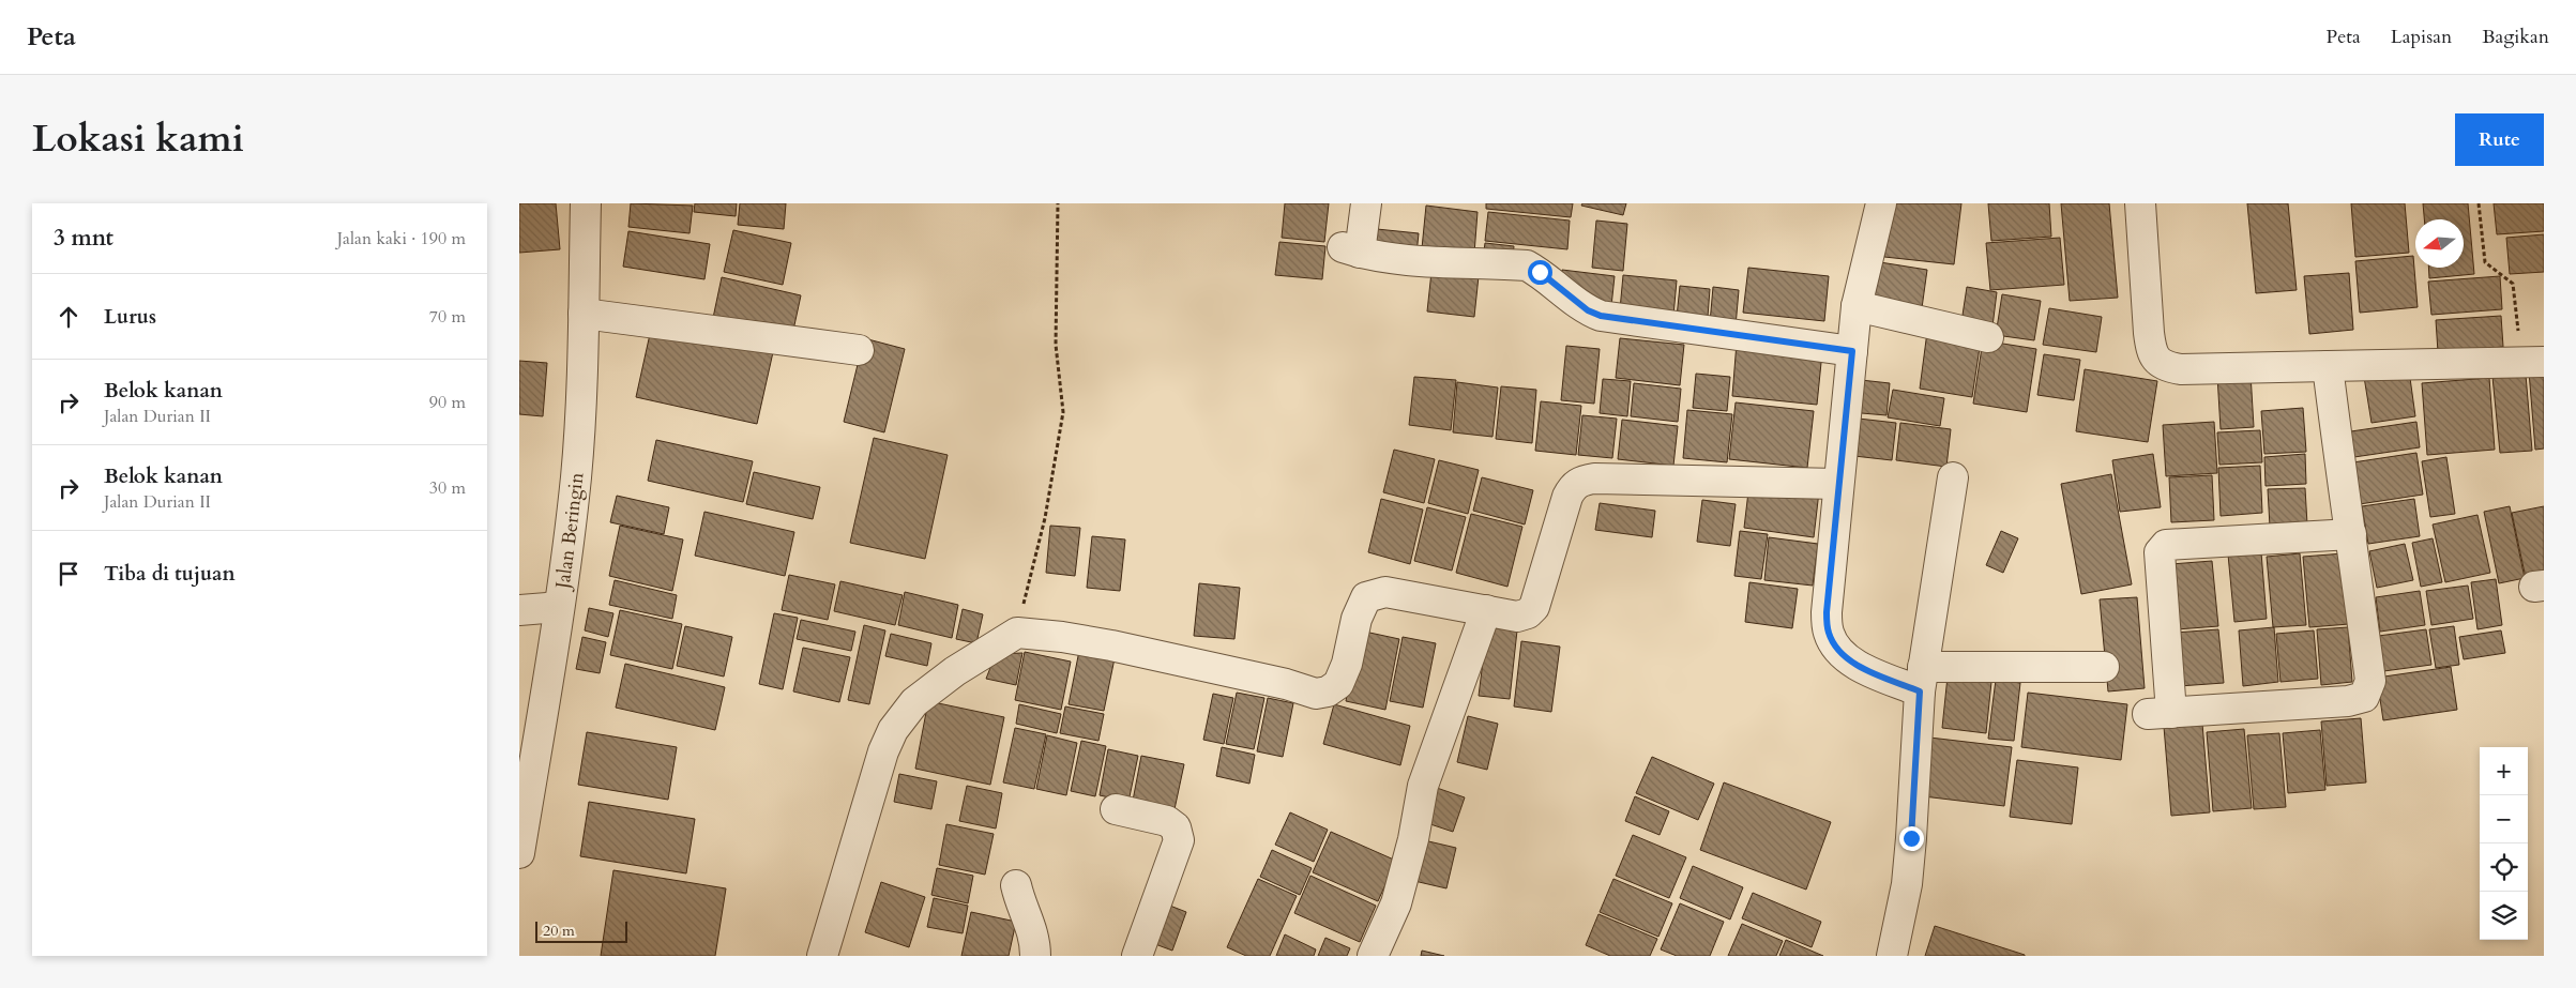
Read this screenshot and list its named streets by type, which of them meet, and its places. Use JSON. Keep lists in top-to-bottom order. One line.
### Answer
{"streets":{"street":["Jalan Beringin"]},"scale_bar":"20 m","north":"left","page":{"header":"Peta","nav":["Peta","Lapisan","Bagikan"],"title":"Lokasi kami","buttons":"Rute","heading":["3 mnt","Jalan kaki · 190 m"],"list":[["Lurus","70 m"],["Belok kanan","Jalan Durian II","90 m"],["Belok kanan","Jalan Durian II","30 m"],"Tiba di tujuan"],"map_buttons":["+","−"],"scale":"20 m"}}
